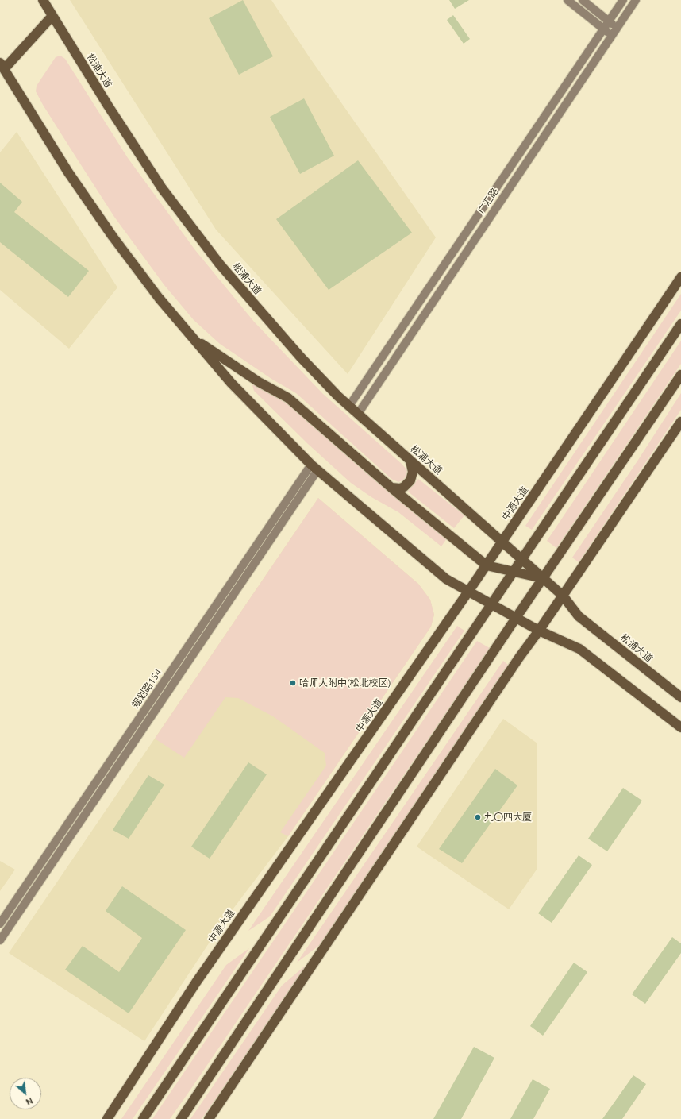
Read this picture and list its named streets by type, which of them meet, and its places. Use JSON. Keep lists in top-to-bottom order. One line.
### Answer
{"streets":{"highway":["松浦大道","中源大道"],"street":["广汇路","规划路154"]},"crossings":[["松浦大道","广汇路"],["松浦大道","中源大道"]],"places":["哈师大附中(松北校区)","九〇四大厦"],"north":"bottom right"}
